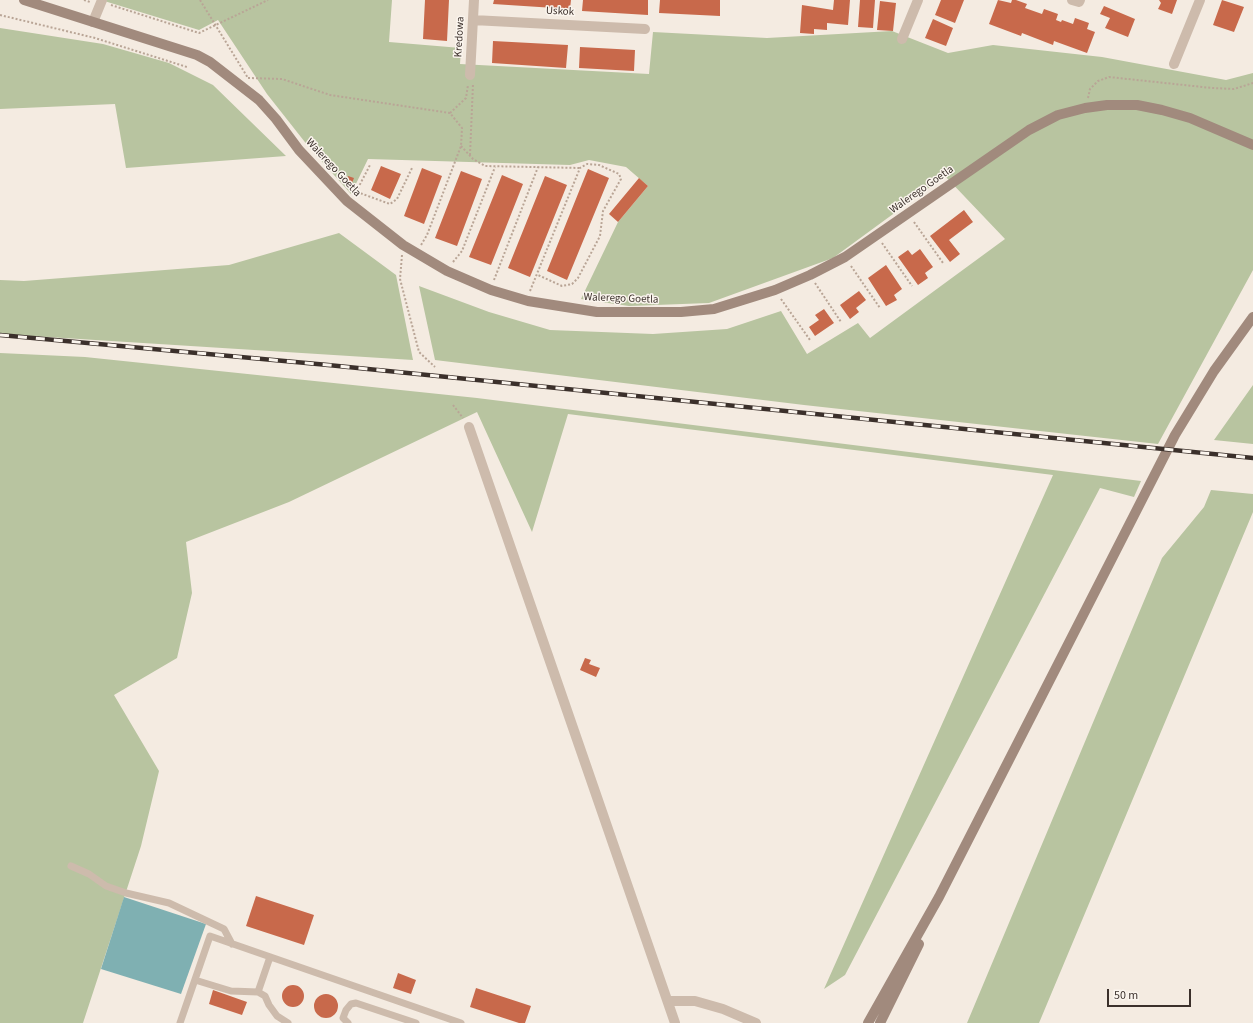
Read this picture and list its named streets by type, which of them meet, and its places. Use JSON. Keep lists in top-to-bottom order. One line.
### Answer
{"streets":{"street":["Uskok","Kredowa","Walerego Goetla"]},"crossings":[["Uskok","Kredowa"]],"scale_bar":"50 m"}
